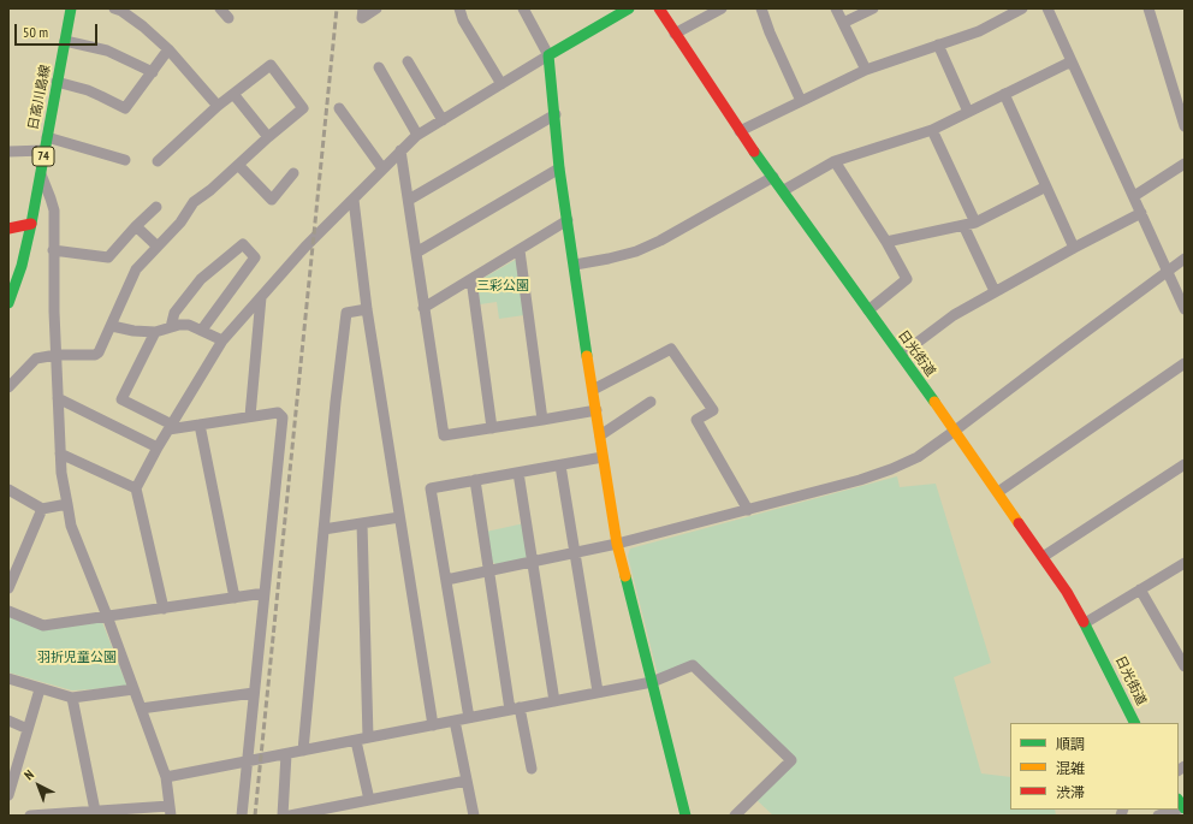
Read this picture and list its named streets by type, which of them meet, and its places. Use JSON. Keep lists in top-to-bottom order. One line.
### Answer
{"streets":{"street":["日高川島線","74","日光街道"]},"parks":["三彩公園","羽折児童公園"],"legend":["順調","混雑","渋滞"],"scale_bar":"50 m","north":"top left"}
